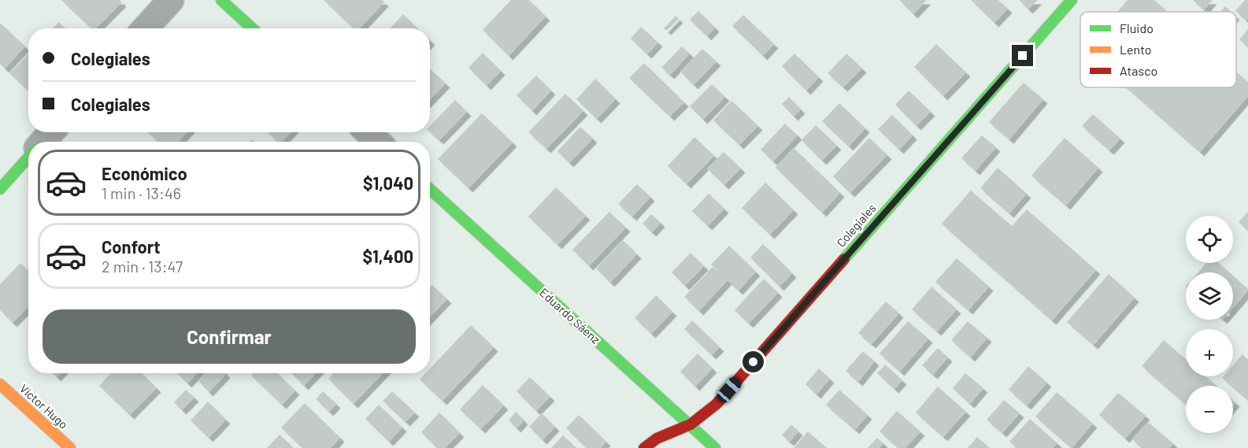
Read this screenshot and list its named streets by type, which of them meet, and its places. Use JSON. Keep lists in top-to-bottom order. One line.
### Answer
{"streets":{"street":["Colegiales","Eduardo Sáenz","Víctor Hugo"]},"crossings":[["Colegiales","Eduardo Sáenz"]],"legend":["Fluido","Lento","Atasco"],"page":{"banner":["Colegiales","Colegiales"],"list":[{"name":"Económico","note":"1 min · 13:46","value":"$1,040"},{"name":"Confort","note":"2 min · 13:47","value":"$1,400"}],"map_buttons":["+","−"],"buttons":"Confirmar"}}
